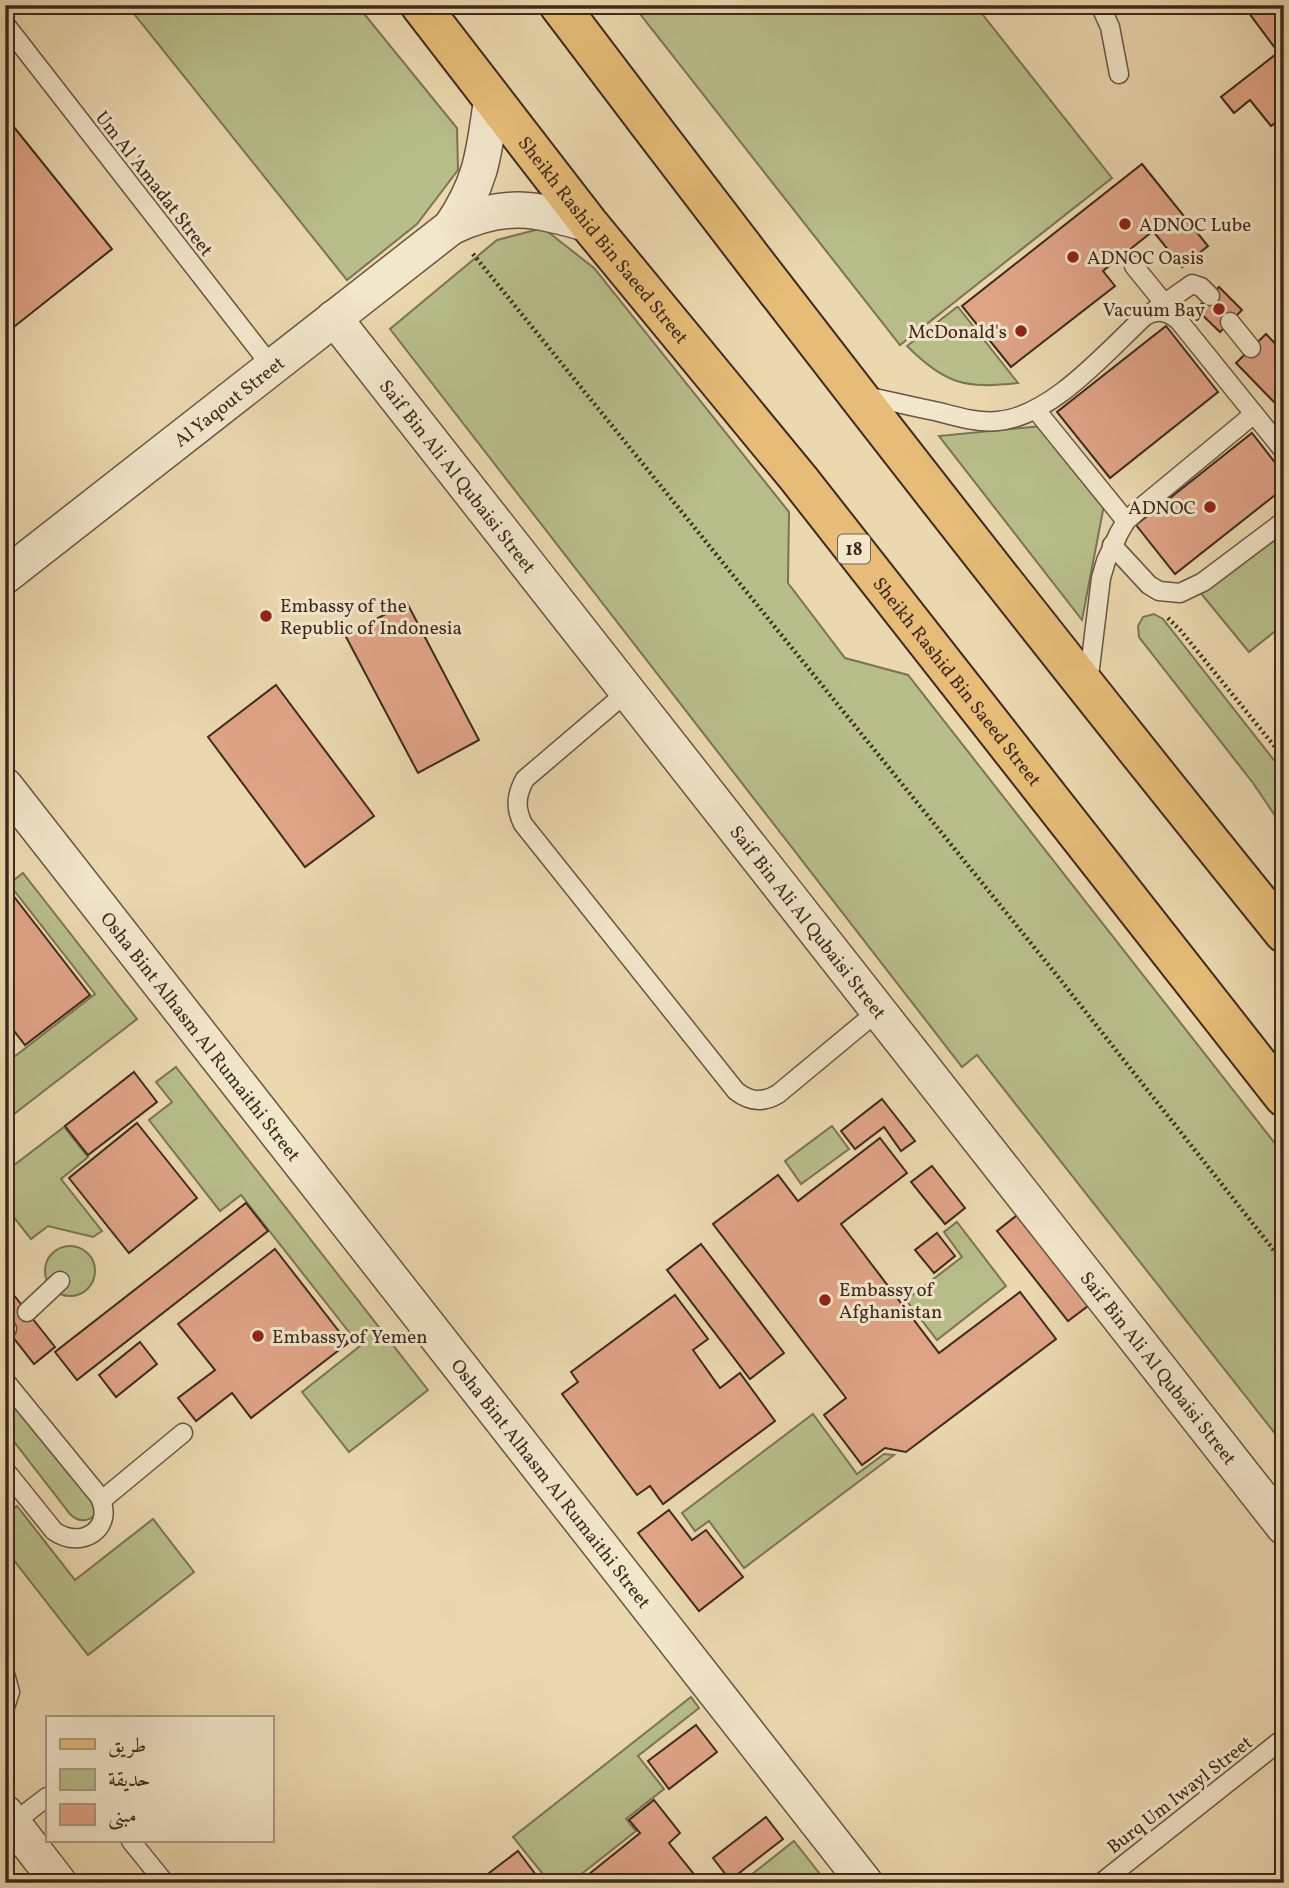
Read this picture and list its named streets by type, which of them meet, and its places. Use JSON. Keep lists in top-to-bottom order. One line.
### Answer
{"streets":{"main road":["Sheikh Rashid Bin Saeed Street","18"],"street":["Al Yaqout Street","Saif Bin Ali Al Qubaisi Street","Osha Bint Alhasm Al Rumaithi Street"],"lane":["Um Al 'Amadat Street","Burq Um Iwayl Street"]},"crossings":[["Um Al 'Amadat Street","Al Yaqout Street"],["Sheikh Rashid Bin Saeed Street","Al Yaqout Street"],["Al Yaqout Street","Saif Bin Ali Al Qubaisi Street"]],"places":["ADNOC Lube","ADNOC Oasis","Vacuum Bay","McDonald's","ADNOC","Embassy of the Republic of Indonesia","Embassy of Afghanistan","Embassy of Yemen"],"legend":["طريق","حديقة","مبنى"]}
